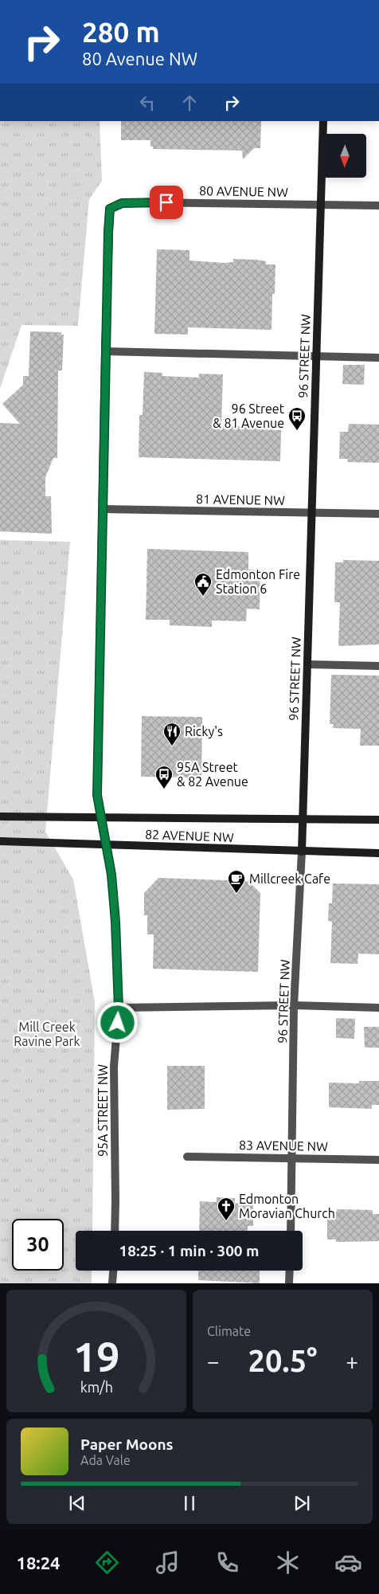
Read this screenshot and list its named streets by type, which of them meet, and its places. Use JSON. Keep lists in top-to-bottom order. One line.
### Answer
{"streets":{"main road":["96 STREET NW","82 AVENUE NW"],"street":["80 AVENUE NW","81 AVENUE NW","95A STREET NW","83 AVENUE NW"]},"crossings":[["80 AVENUE NW","96 STREET NW"],["80 AVENUE NW","95A STREET NW"],["96 STREET NW","81 AVENUE NW"],["96 STREET NW","82 AVENUE NW"],["96 STREET NW","83 AVENUE NW"],["81 AVENUE NW","95A STREET NW"],["82 AVENUE NW","95A STREET NW"]],"parks":["Mill Creek Ravine Park"],"places":{"bus stop":["96 Street & 81 Avenue","95A Street & 82 Avenue"],"public building":["Edmonton Fire Station 6"],"restaurant":["Ricky's"],"cafe":["Millcreek Cafe"],"church":["Edmonton Moravian Church"]},"north":"bottom","page":{"turn":["280 m","80 Avenue NW"],"limit":"30","trip":"18:25 · 1 min · 300 m","tile":"Climate","heat":["−","20.5°","+"],"song":["Paper Moons","Ada Vale"],"tabs":"18:24","gauge":["19","km/h"]}}
